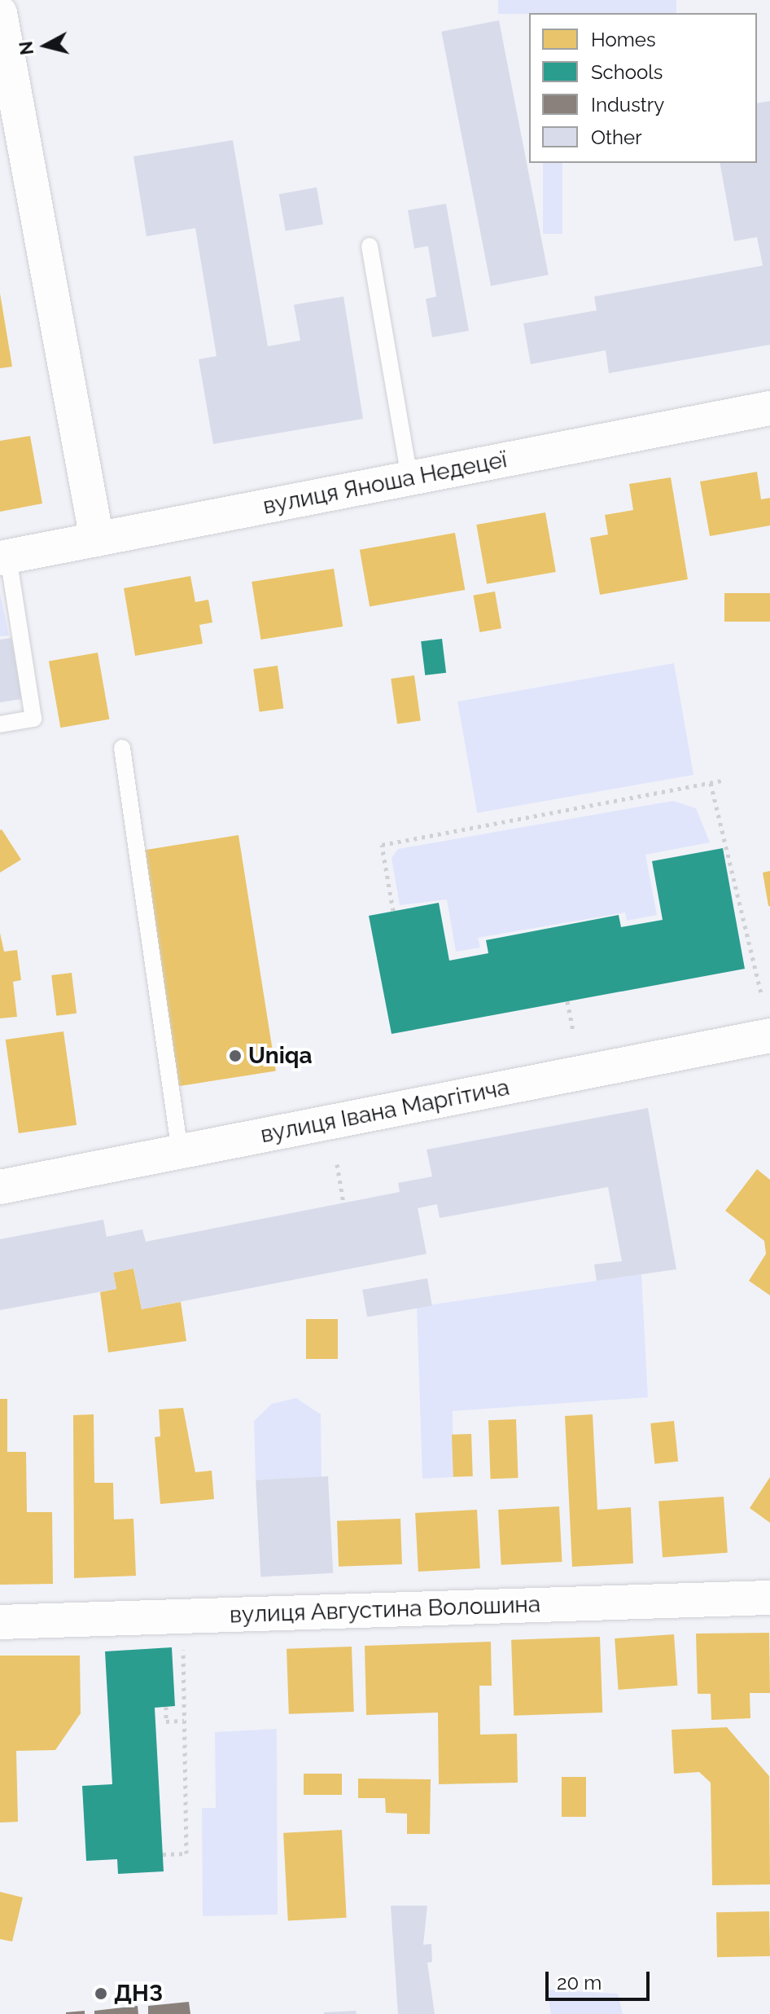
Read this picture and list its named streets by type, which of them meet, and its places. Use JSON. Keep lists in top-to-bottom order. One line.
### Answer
{"streets":{"street":["вулиця Яноша Недецеї","вулиця Івана Маргітича","вулиця Августина Волошина"]},"places":["Uniqa","ДНЗ"],"legend":["Homes","Schools","Industry","Other"],"scale_bar":"20 m","north":"left"}
